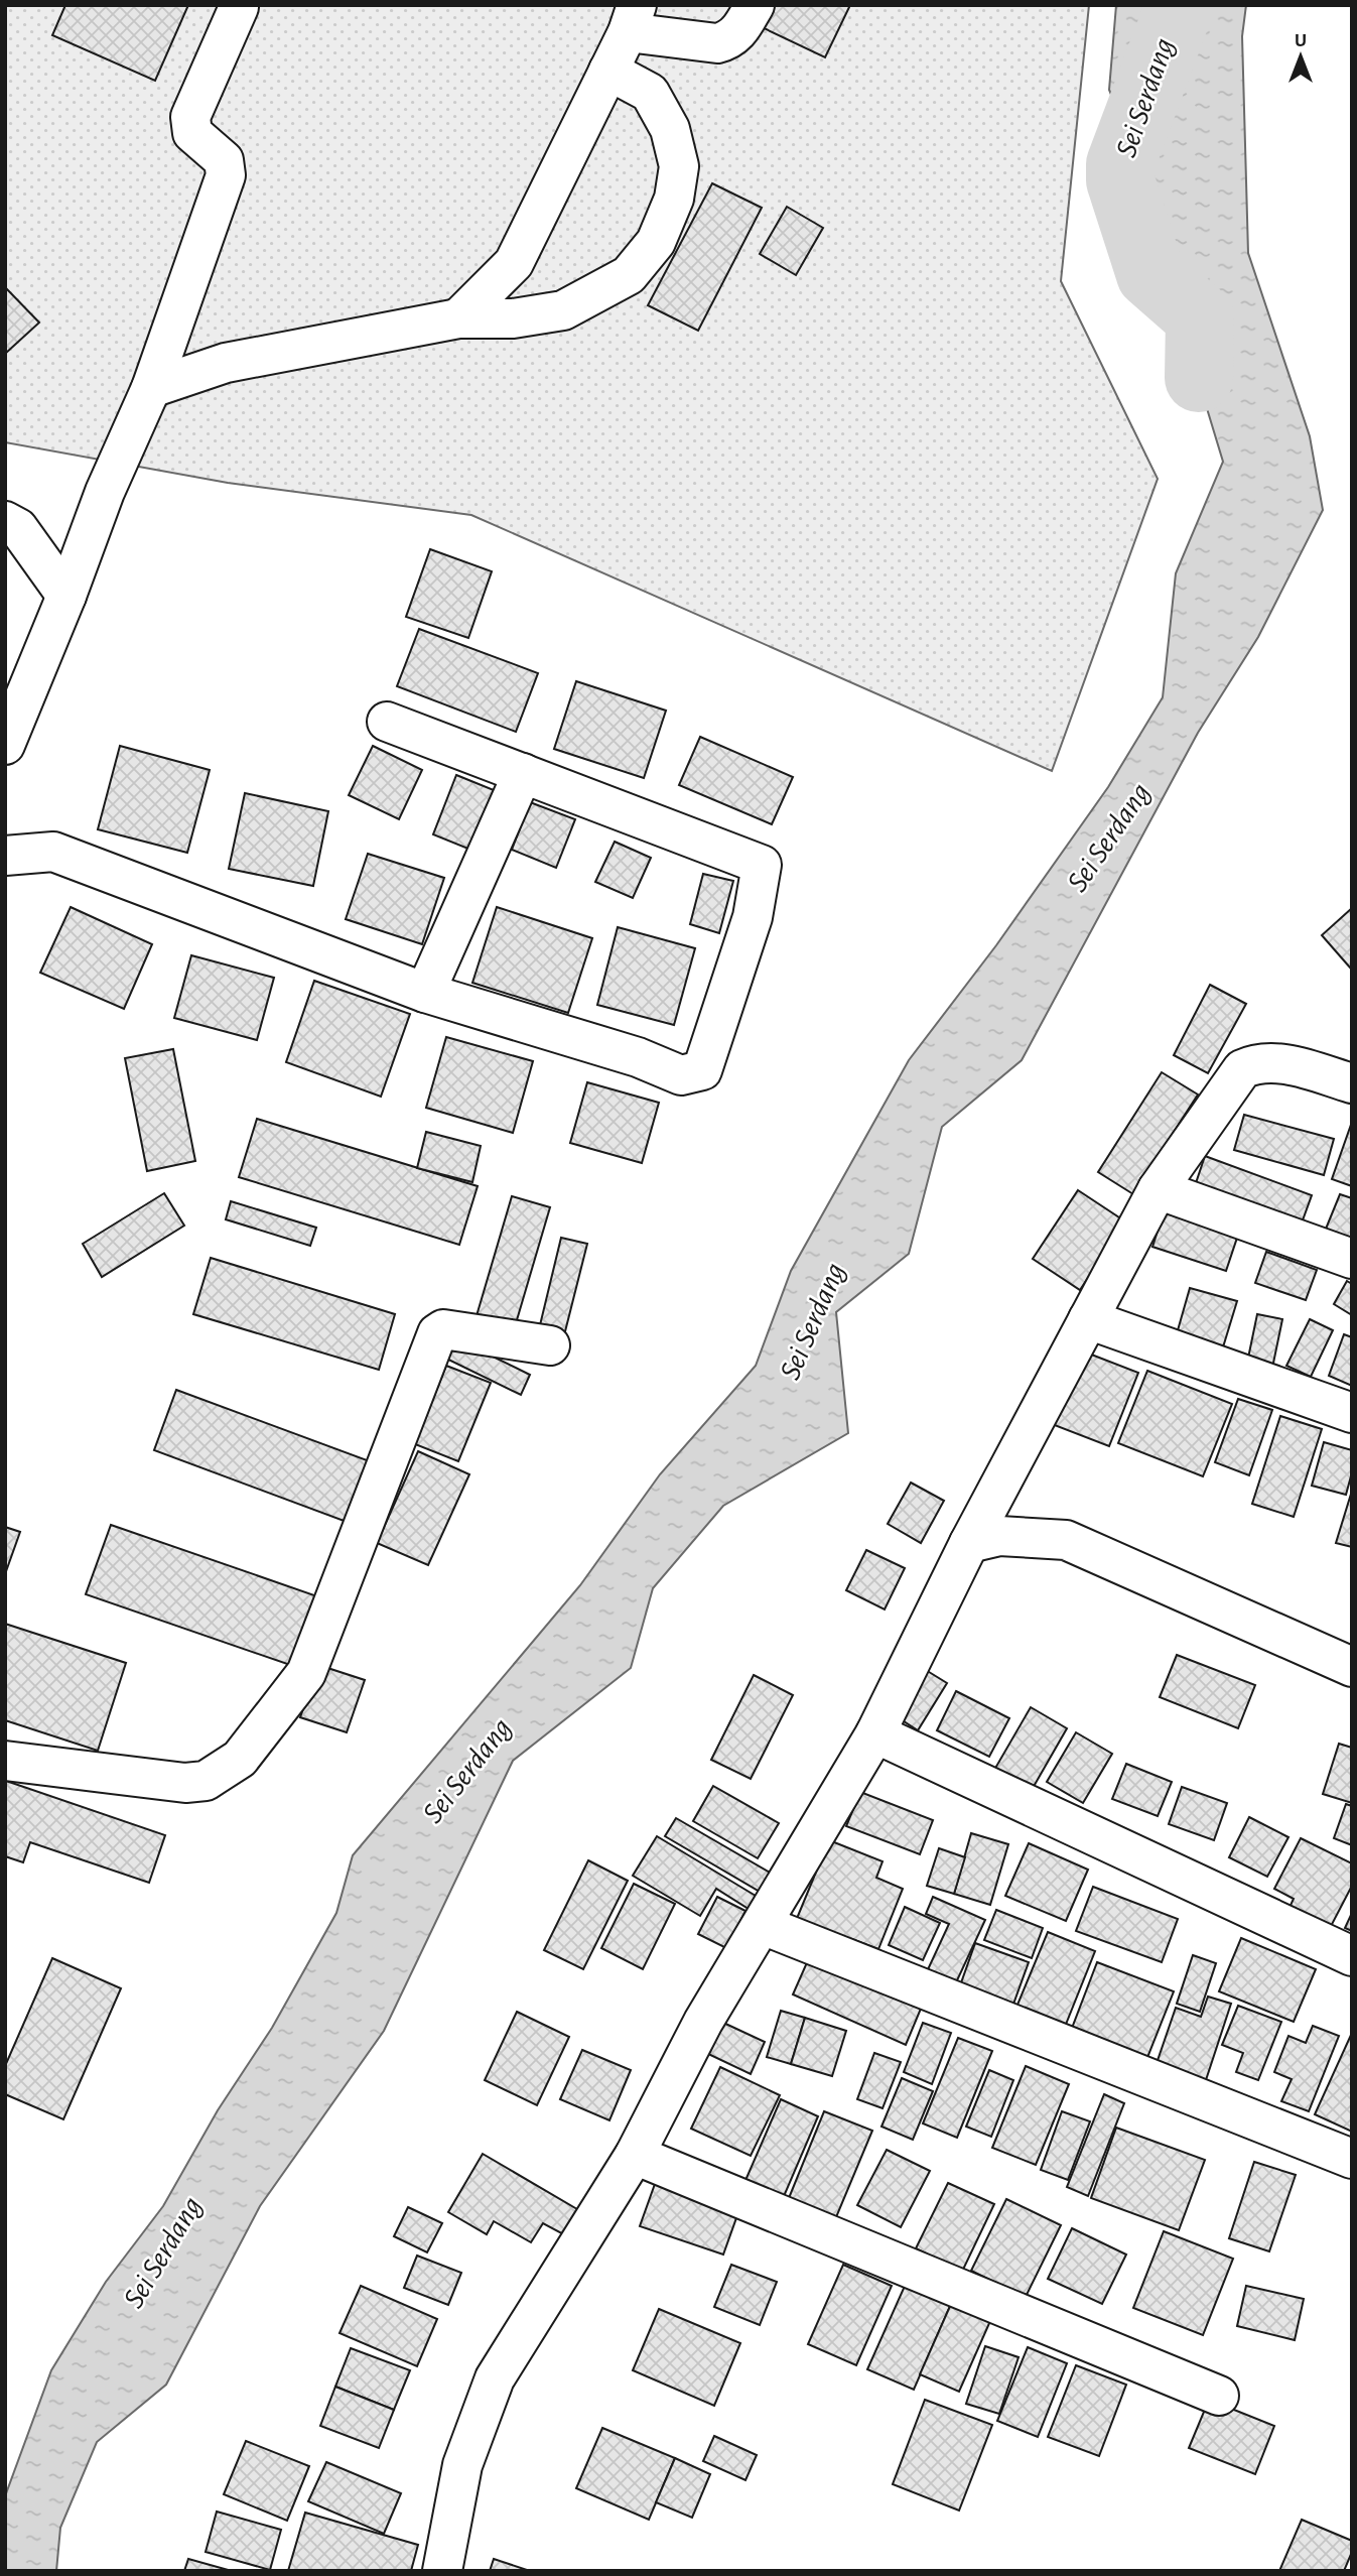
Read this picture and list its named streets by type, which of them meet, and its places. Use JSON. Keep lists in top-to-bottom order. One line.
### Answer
{"water":["Sei Serdang"],"north":"top"}
